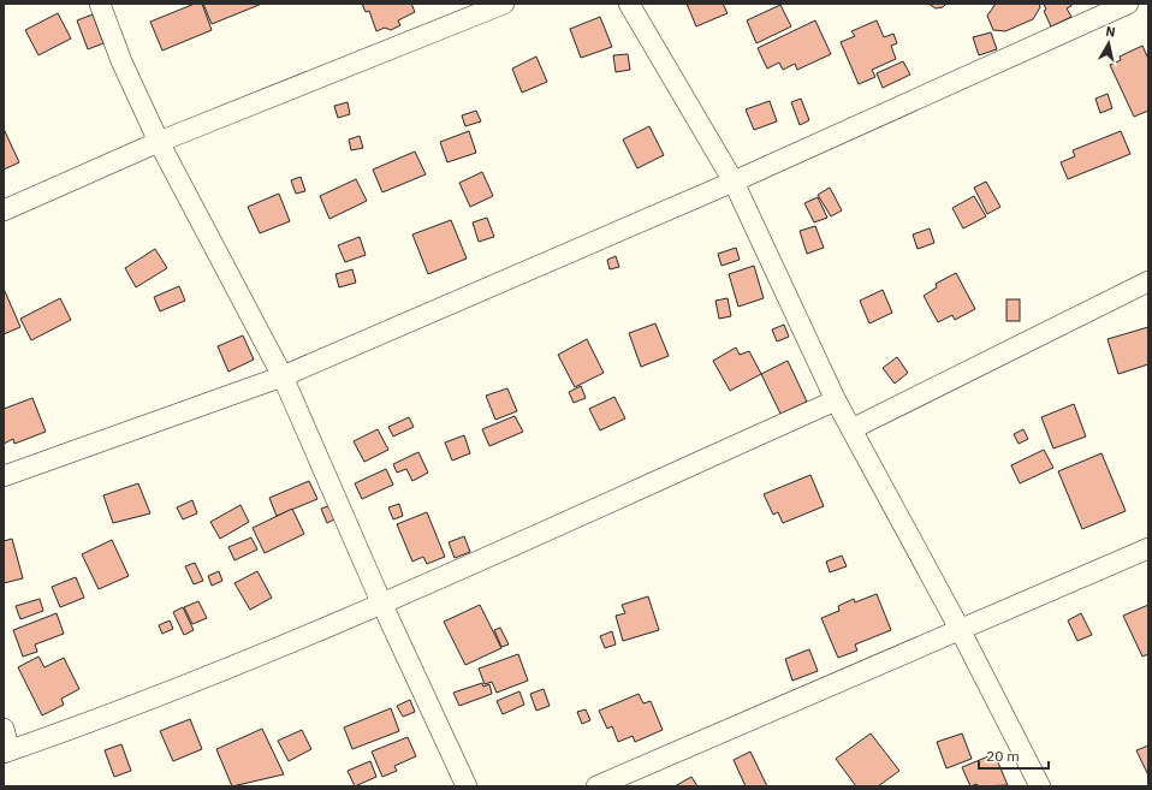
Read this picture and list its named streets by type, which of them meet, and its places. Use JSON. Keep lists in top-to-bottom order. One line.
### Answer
{"scale_bar":"20 m","north":"top"}
